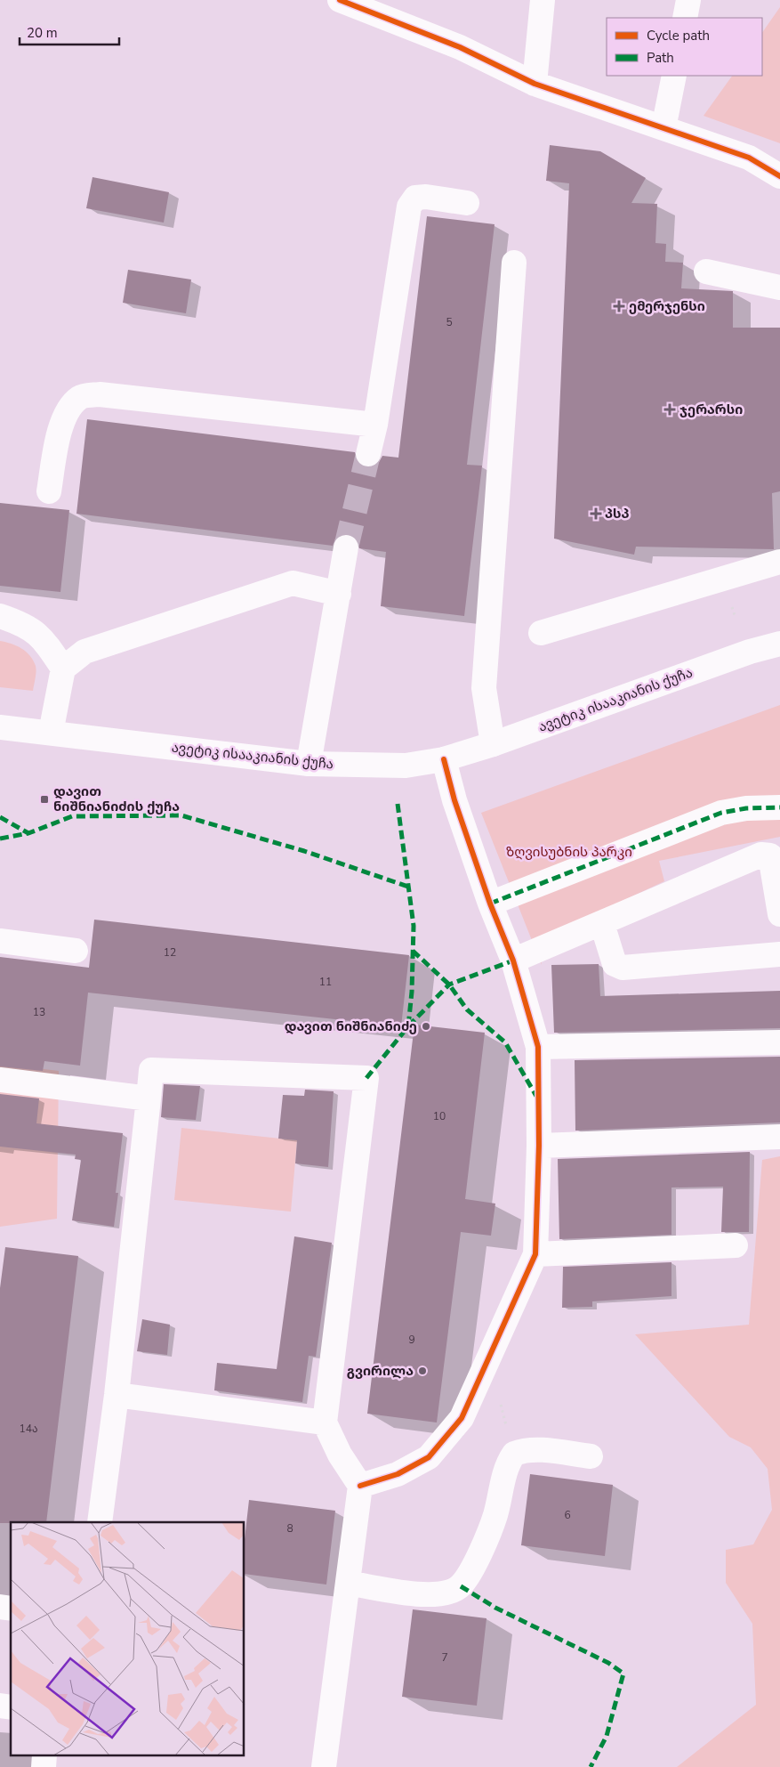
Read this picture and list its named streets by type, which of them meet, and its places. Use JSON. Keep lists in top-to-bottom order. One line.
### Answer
{"streets":{"street":["ავეტიკ ისააკიანის ქუჩა"]},"parks":["ზღვისუბნის პარკი"],"places":{"health":["ემერჯენსი","ჯერარსი","პსპ"],"transit":["დავით ნიშნიანიძის ქუჩა"],"other":["დავით ნიშნიანიძე","გვირილა"]},"house_numbers":["5","12","11","13","10","9","14ა","6","8","7"],"legend":["Cycle path","Path"],"scale_bar":"20 m"}
